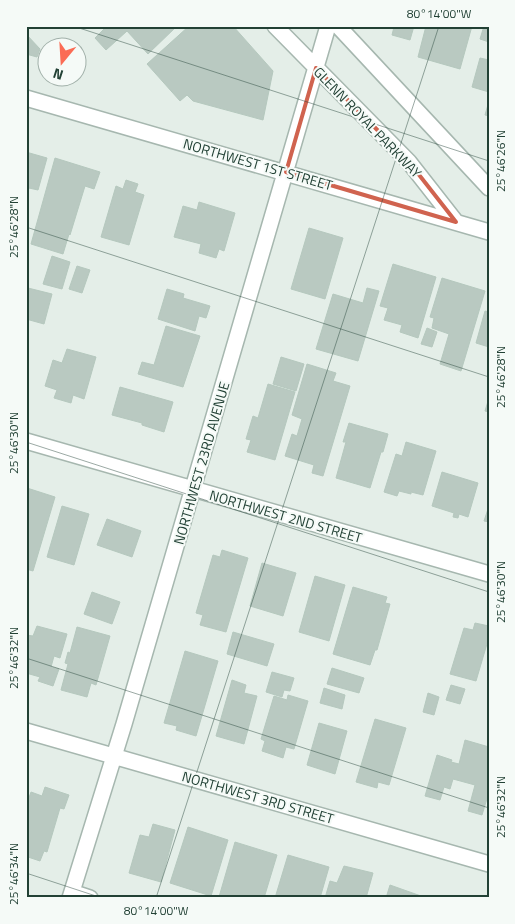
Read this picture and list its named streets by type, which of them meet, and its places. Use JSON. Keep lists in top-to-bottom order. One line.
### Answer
{"streets":{"street":["GLENN ROYAL PARKWAY","NORTHWEST 1ST STREET","NORTHWEST 23RD AVENUE","NORTHWEST 2ND STREET","NORTHWEST 3RD STREET"]},"crossings":[["GLENN ROYAL PARKWAY","NORTHWEST 1ST STREET"],["GLENN ROYAL PARKWAY","NORTHWEST 23RD AVENUE"],["NORTHWEST 1ST STREET","NORTHWEST 23RD AVENUE"],["NORTHWEST 23RD AVENUE","NORTHWEST 2ND STREET"],["NORTHWEST 23RD AVENUE","NORTHWEST 3RD STREET"]],"north":"bottom","coordinates":["80°14'00\"W","25°46'26\"N","25°46'28\"N","25°46'30\"N","25°46'32\"N","25°46'34\"N"]}
